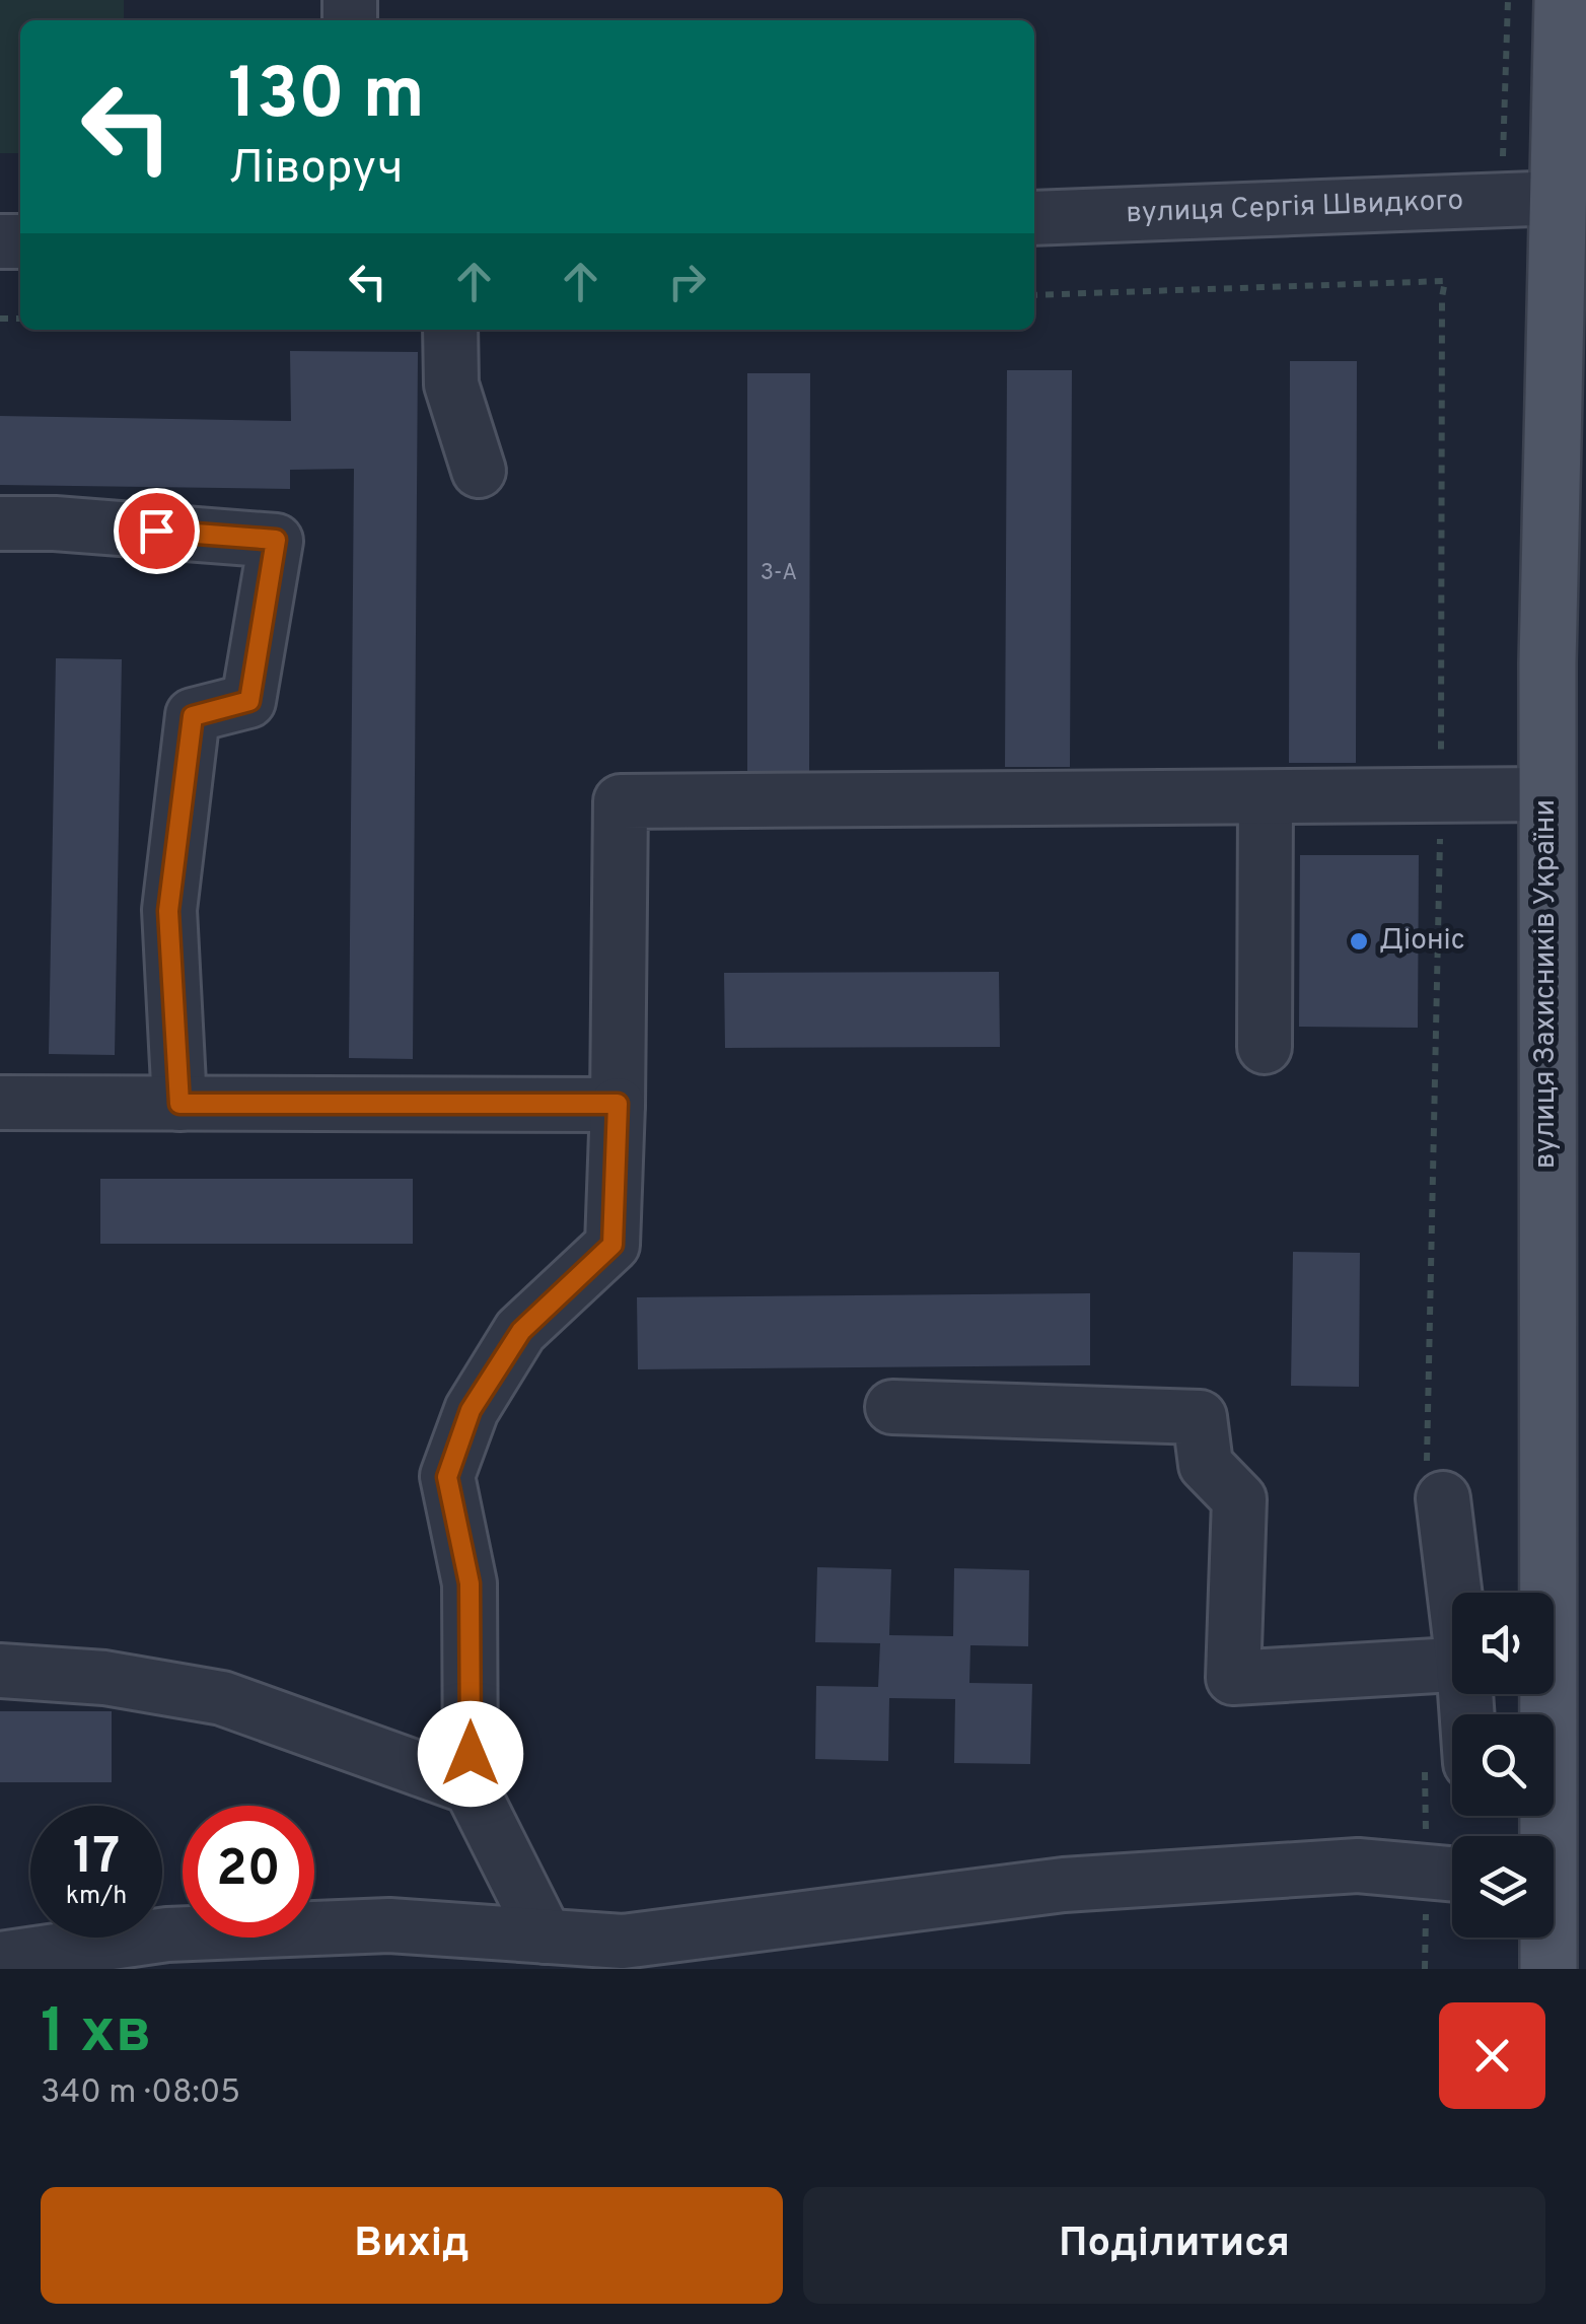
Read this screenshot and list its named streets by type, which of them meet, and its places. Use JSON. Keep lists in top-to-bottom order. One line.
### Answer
{"streets":{"main road":["вулиця Захисників України"],"street":["вулиця Сергія Швидкого"]},"crossings":[["вулиця Сергія Швидкого","вулиця Захисників України"]],"places":["Діоніс"],"house_numbers":["3-А"],"page":{"turn":["130 m","Ліворуч"],"speed":"17 km/h","limit":"20","heading":["1 хв","340 m · 08:05"],"buttons":["Вихід","Поділитися"]}}
